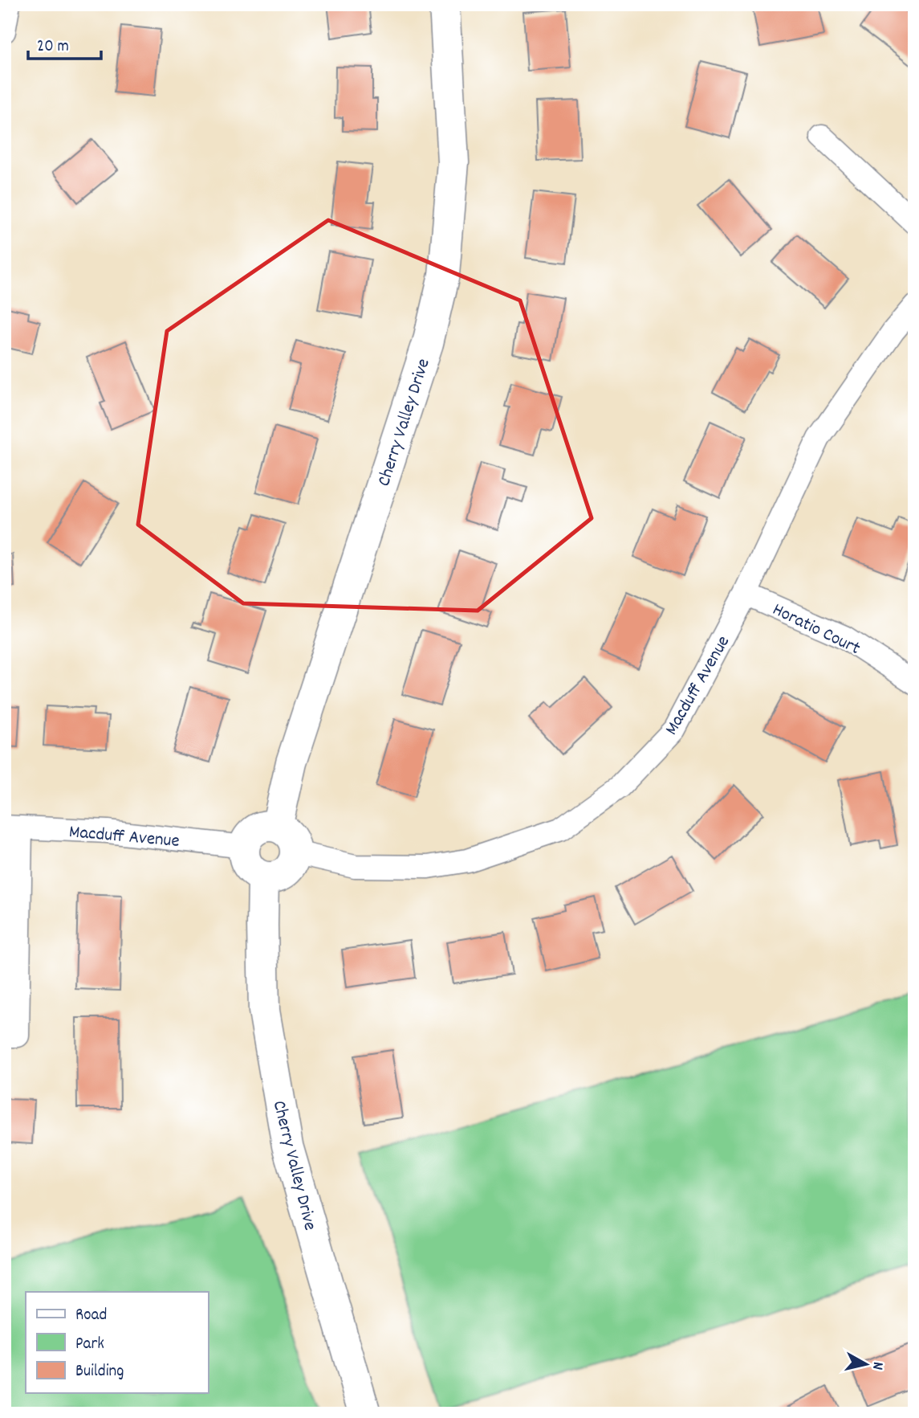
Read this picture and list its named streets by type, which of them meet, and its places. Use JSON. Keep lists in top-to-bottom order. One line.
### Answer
{"streets":{"street":["Cherry Valley Drive","Horatio Court","Macduff Avenue"]},"crossings":[["Cherry Valley Drive","Macduff Avenue"],["Horatio Court","Macduff Avenue"]],"legend":["Road","Park","Building"],"scale_bar":"20 m","north":"right"}
